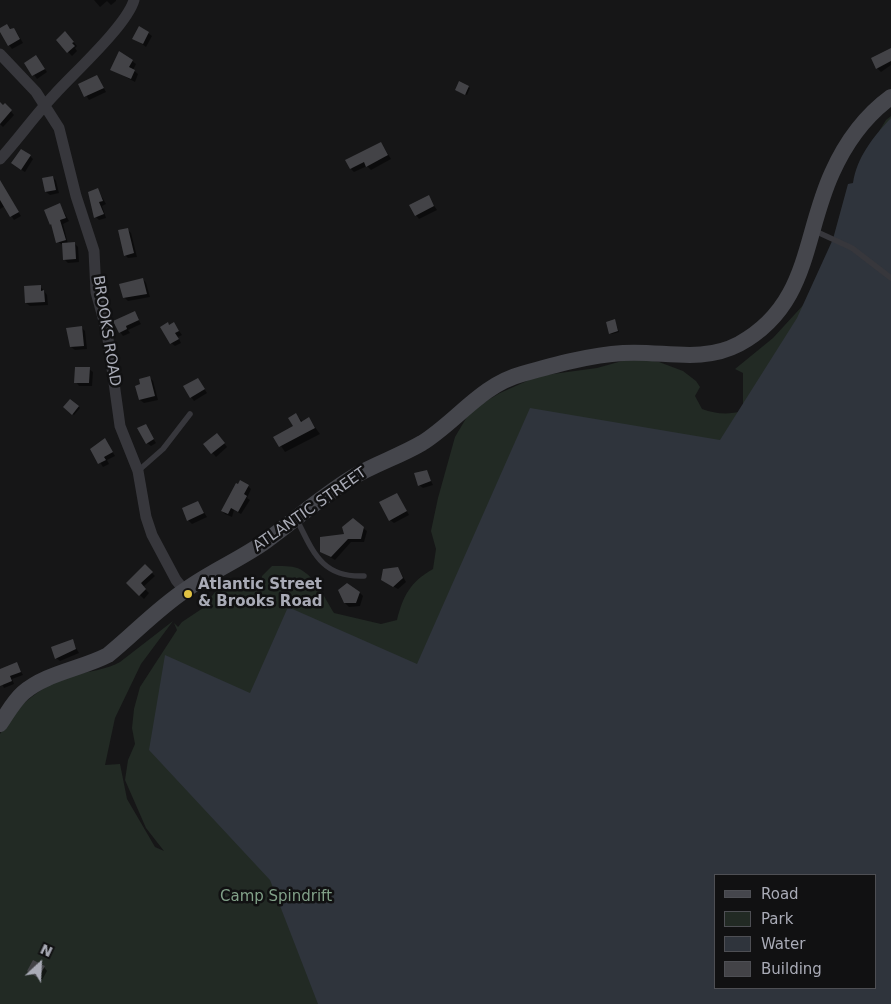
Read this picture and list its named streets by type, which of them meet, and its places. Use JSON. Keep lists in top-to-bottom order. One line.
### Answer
{"streets":{"street":["BROOKS ROAD","ATLANTIC STREET"]},"crossings":[["BROOKS ROAD","ATLANTIC STREET"]],"parks":["Camp Spindrift"],"places":["Atlantic Street & Brooks Road"],"legend":["Road","Park","Water","Building"],"north":"top right"}
